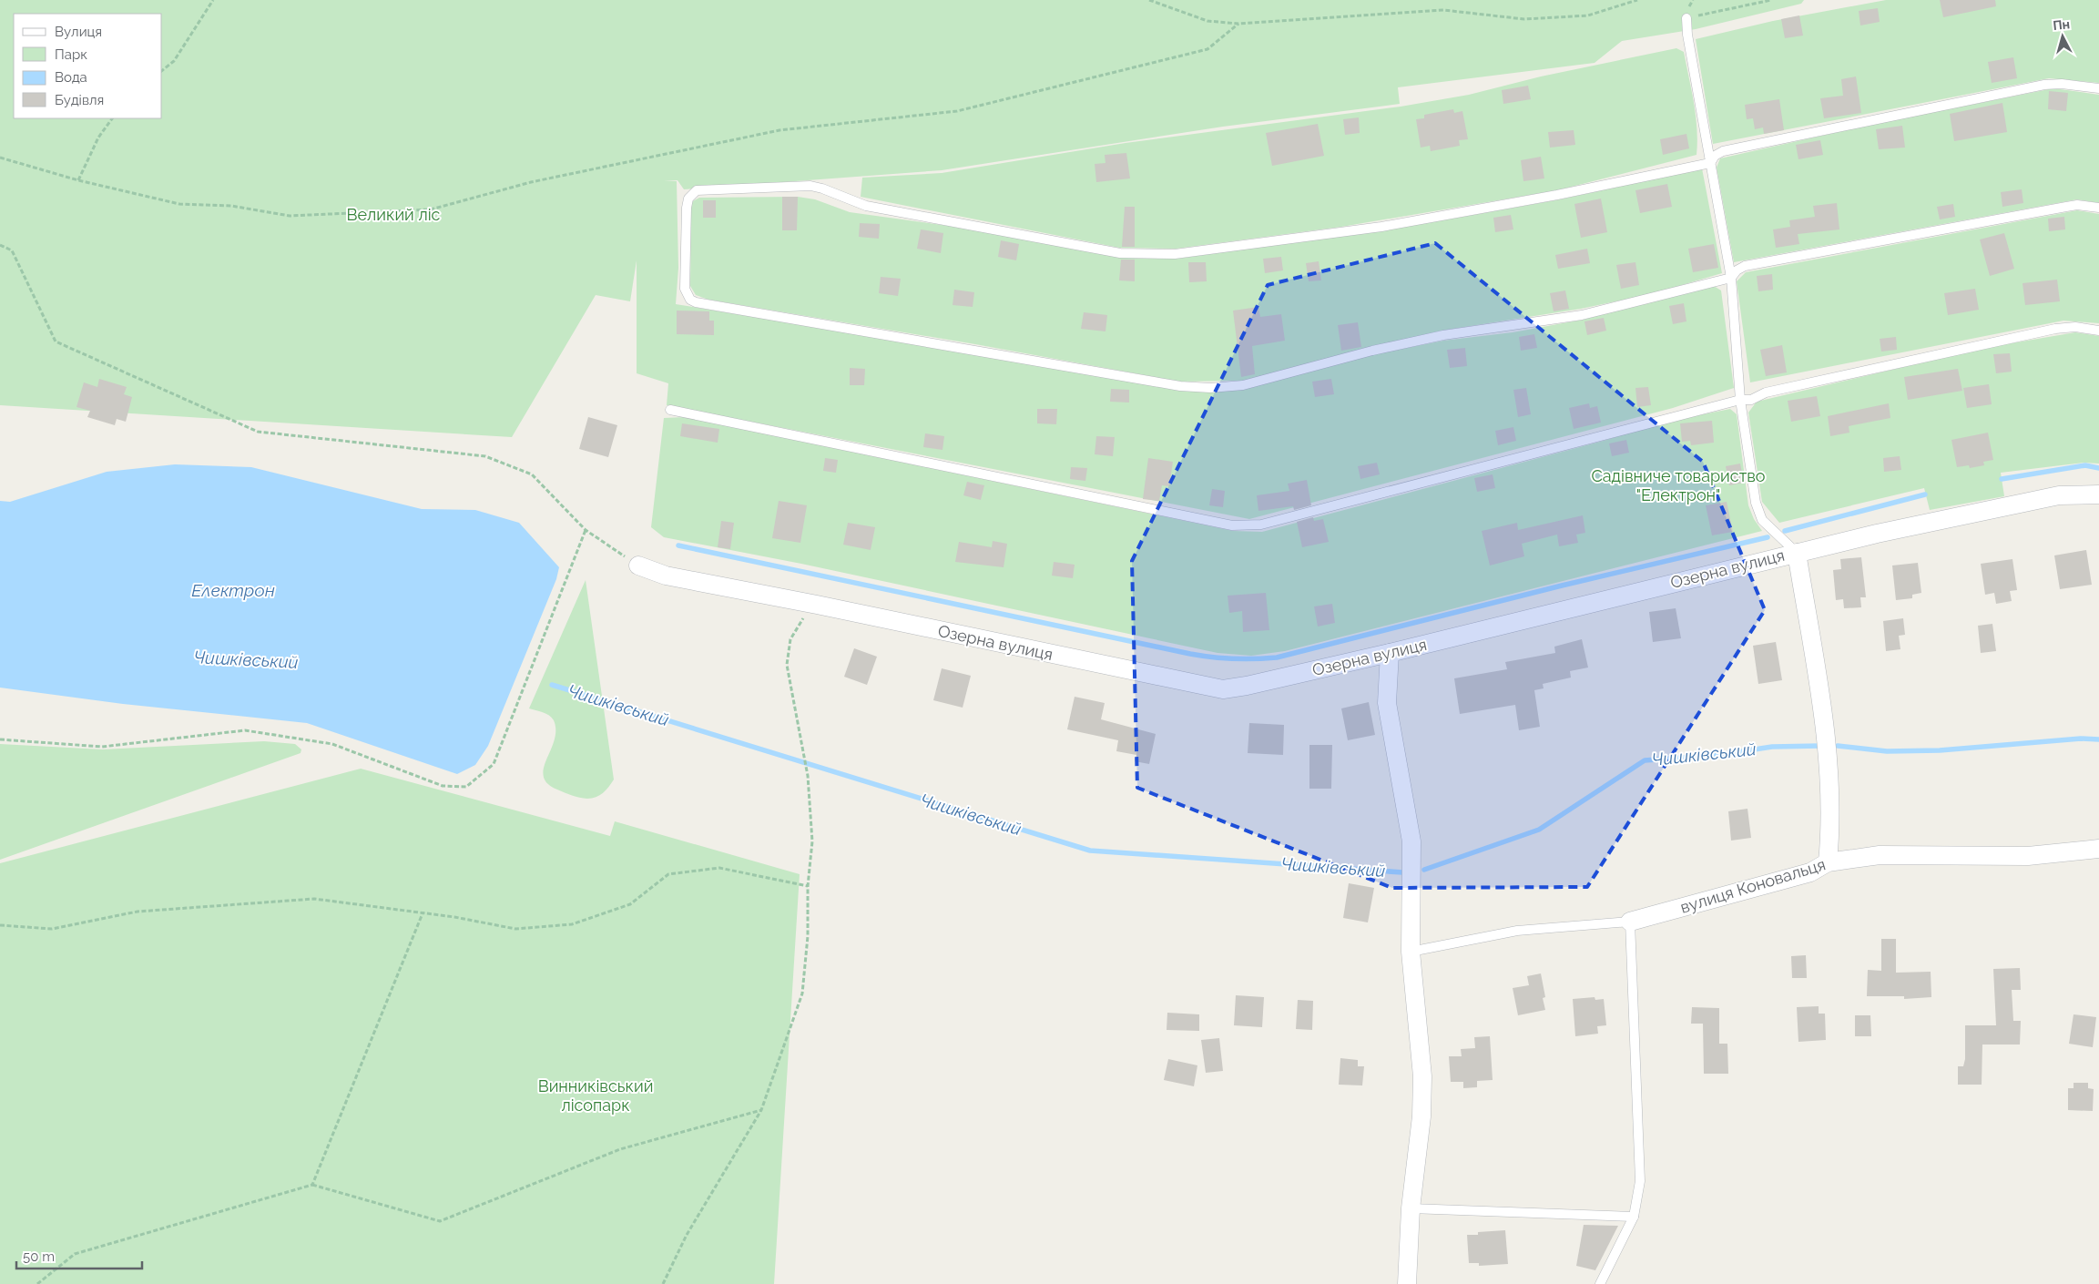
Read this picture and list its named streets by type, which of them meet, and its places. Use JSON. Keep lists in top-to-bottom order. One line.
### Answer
{"streets":{"street":["Озерна вулиця","вулиця Коновальця"]},"water":["Електрон","Чишківський"],"parks":["Великий ліс","Садівниче товариство \"Електрон\"","Винниківський лісопарк"],"legend":["Вулиця","Парк","Вода","Будівля"],"scale_bar":"50 m","north":"top"}
